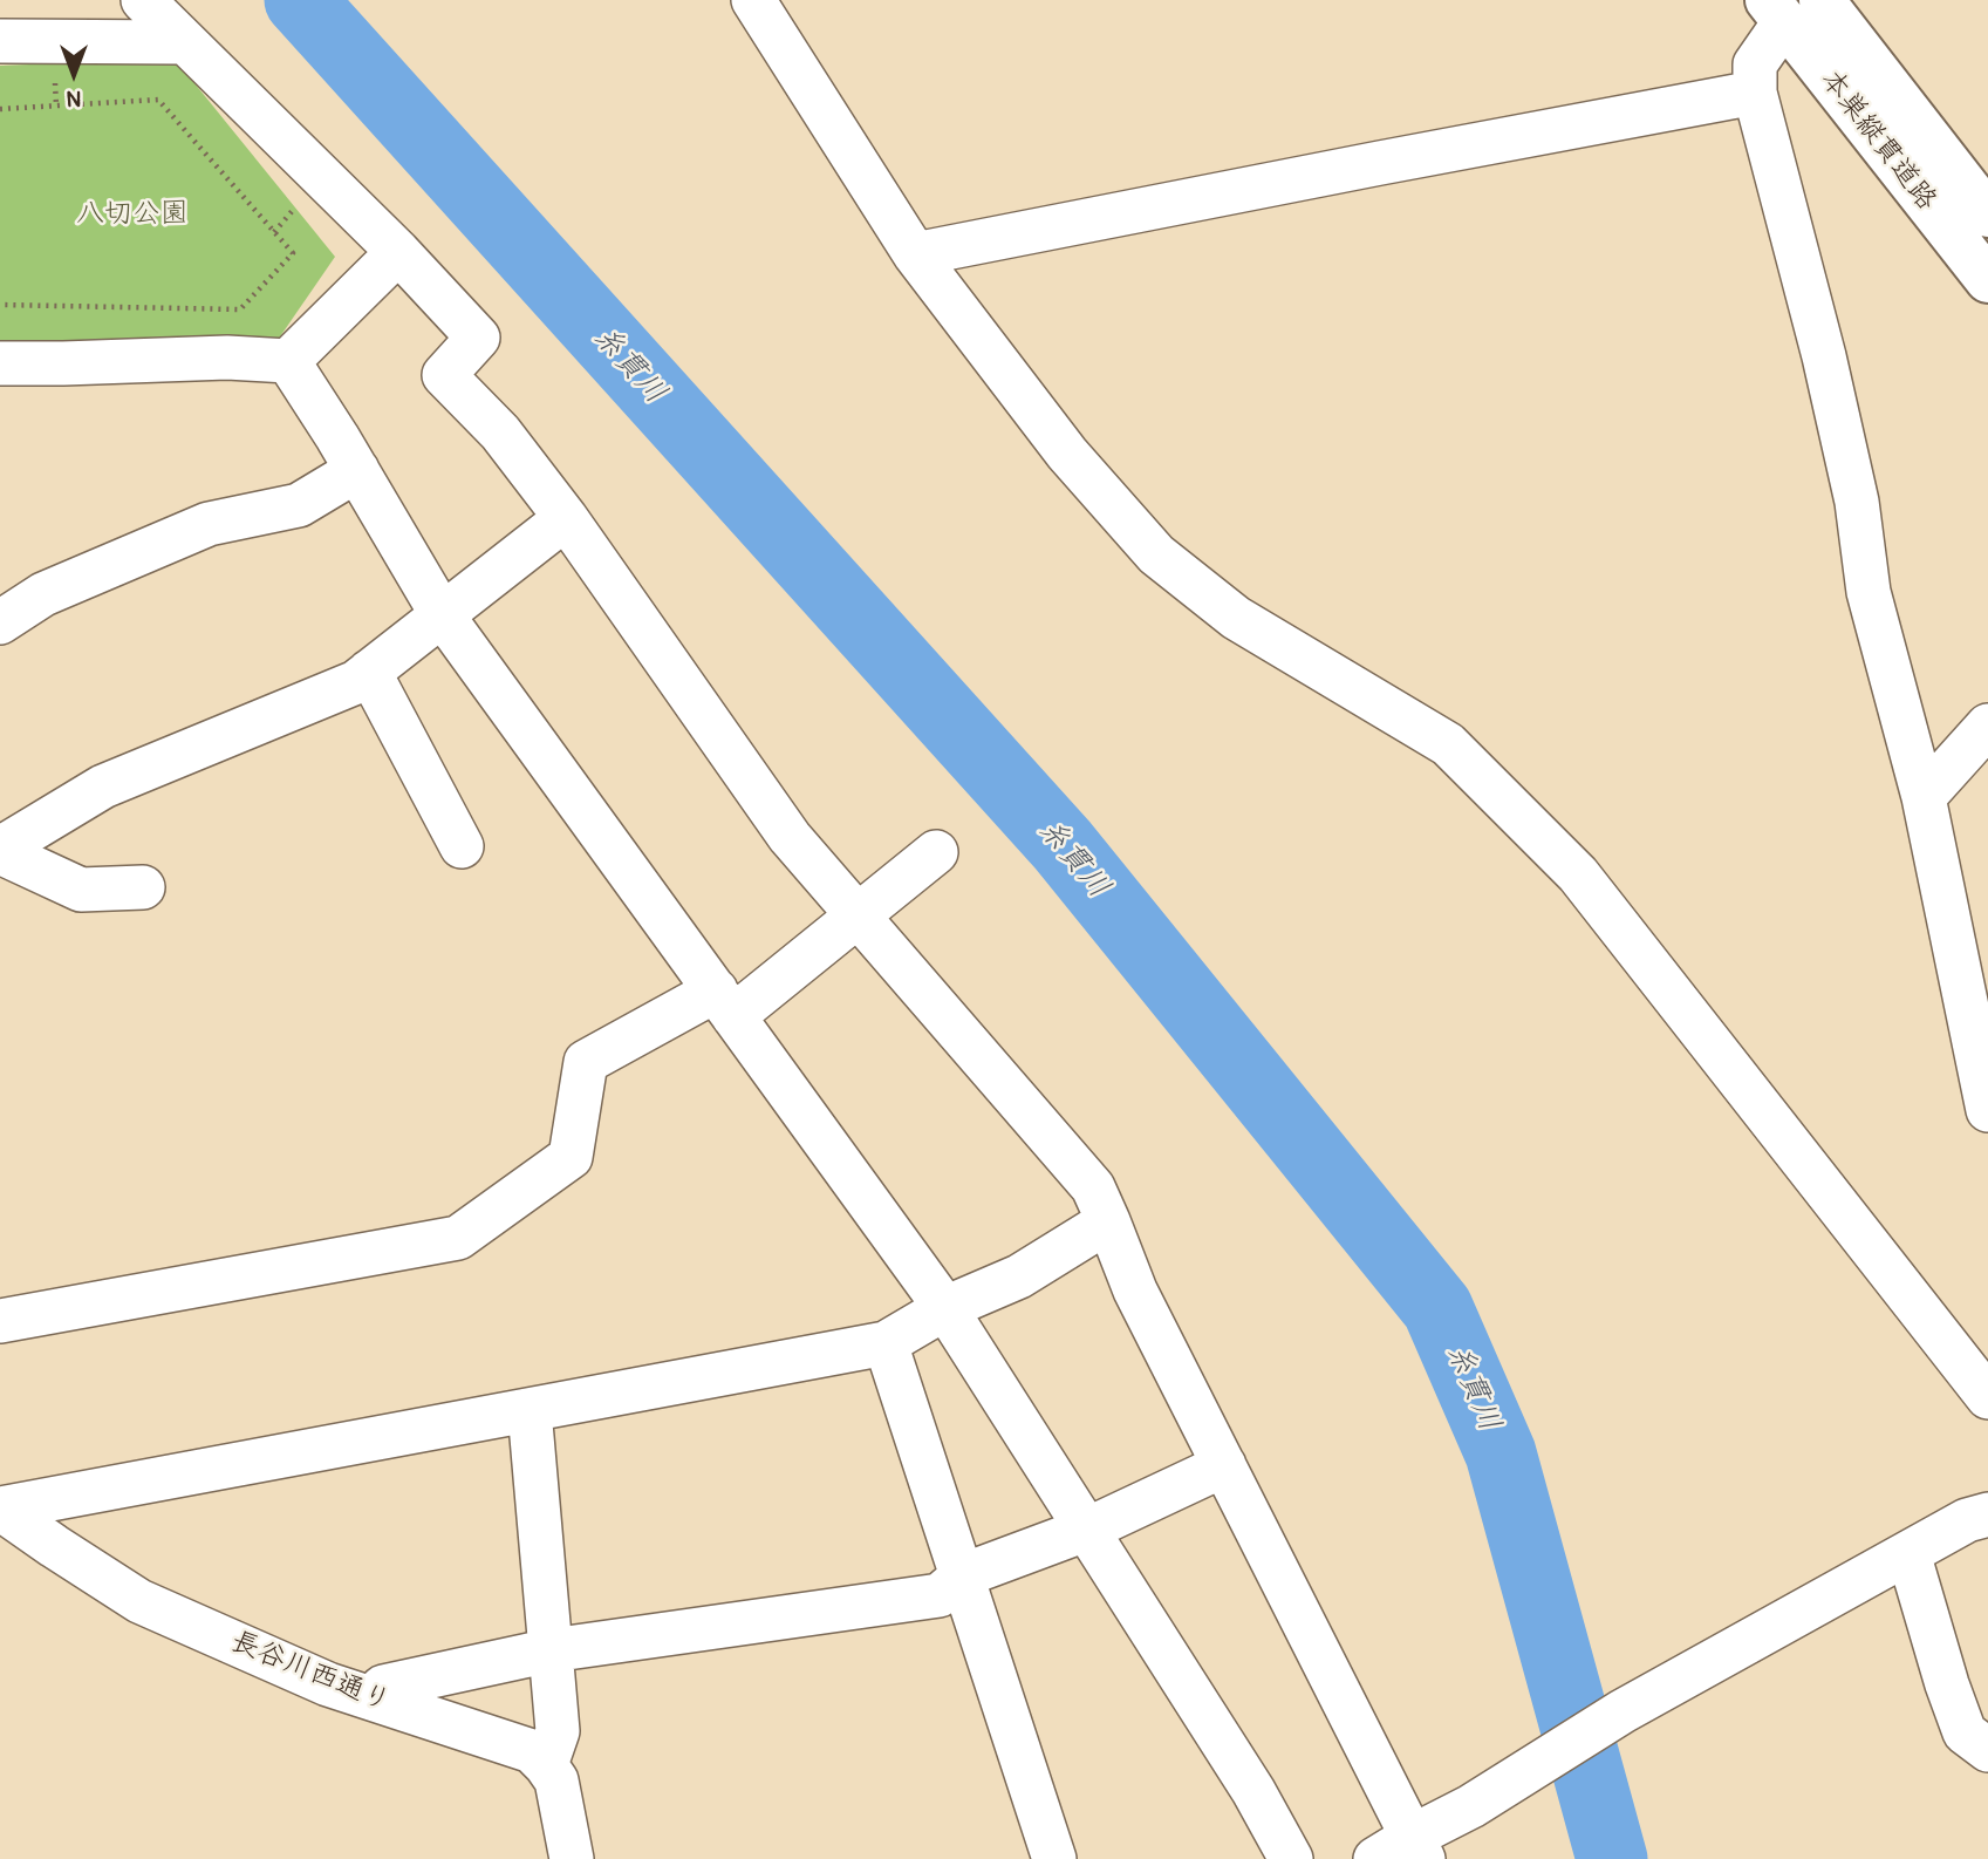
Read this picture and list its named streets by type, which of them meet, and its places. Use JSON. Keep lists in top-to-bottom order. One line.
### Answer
{"streets":{"main road":["本巣縦貫道路"],"street":["長谷川西通り"]},"water":["糸貫川"],"parks":["八切公園"],"north":"bottom"}
